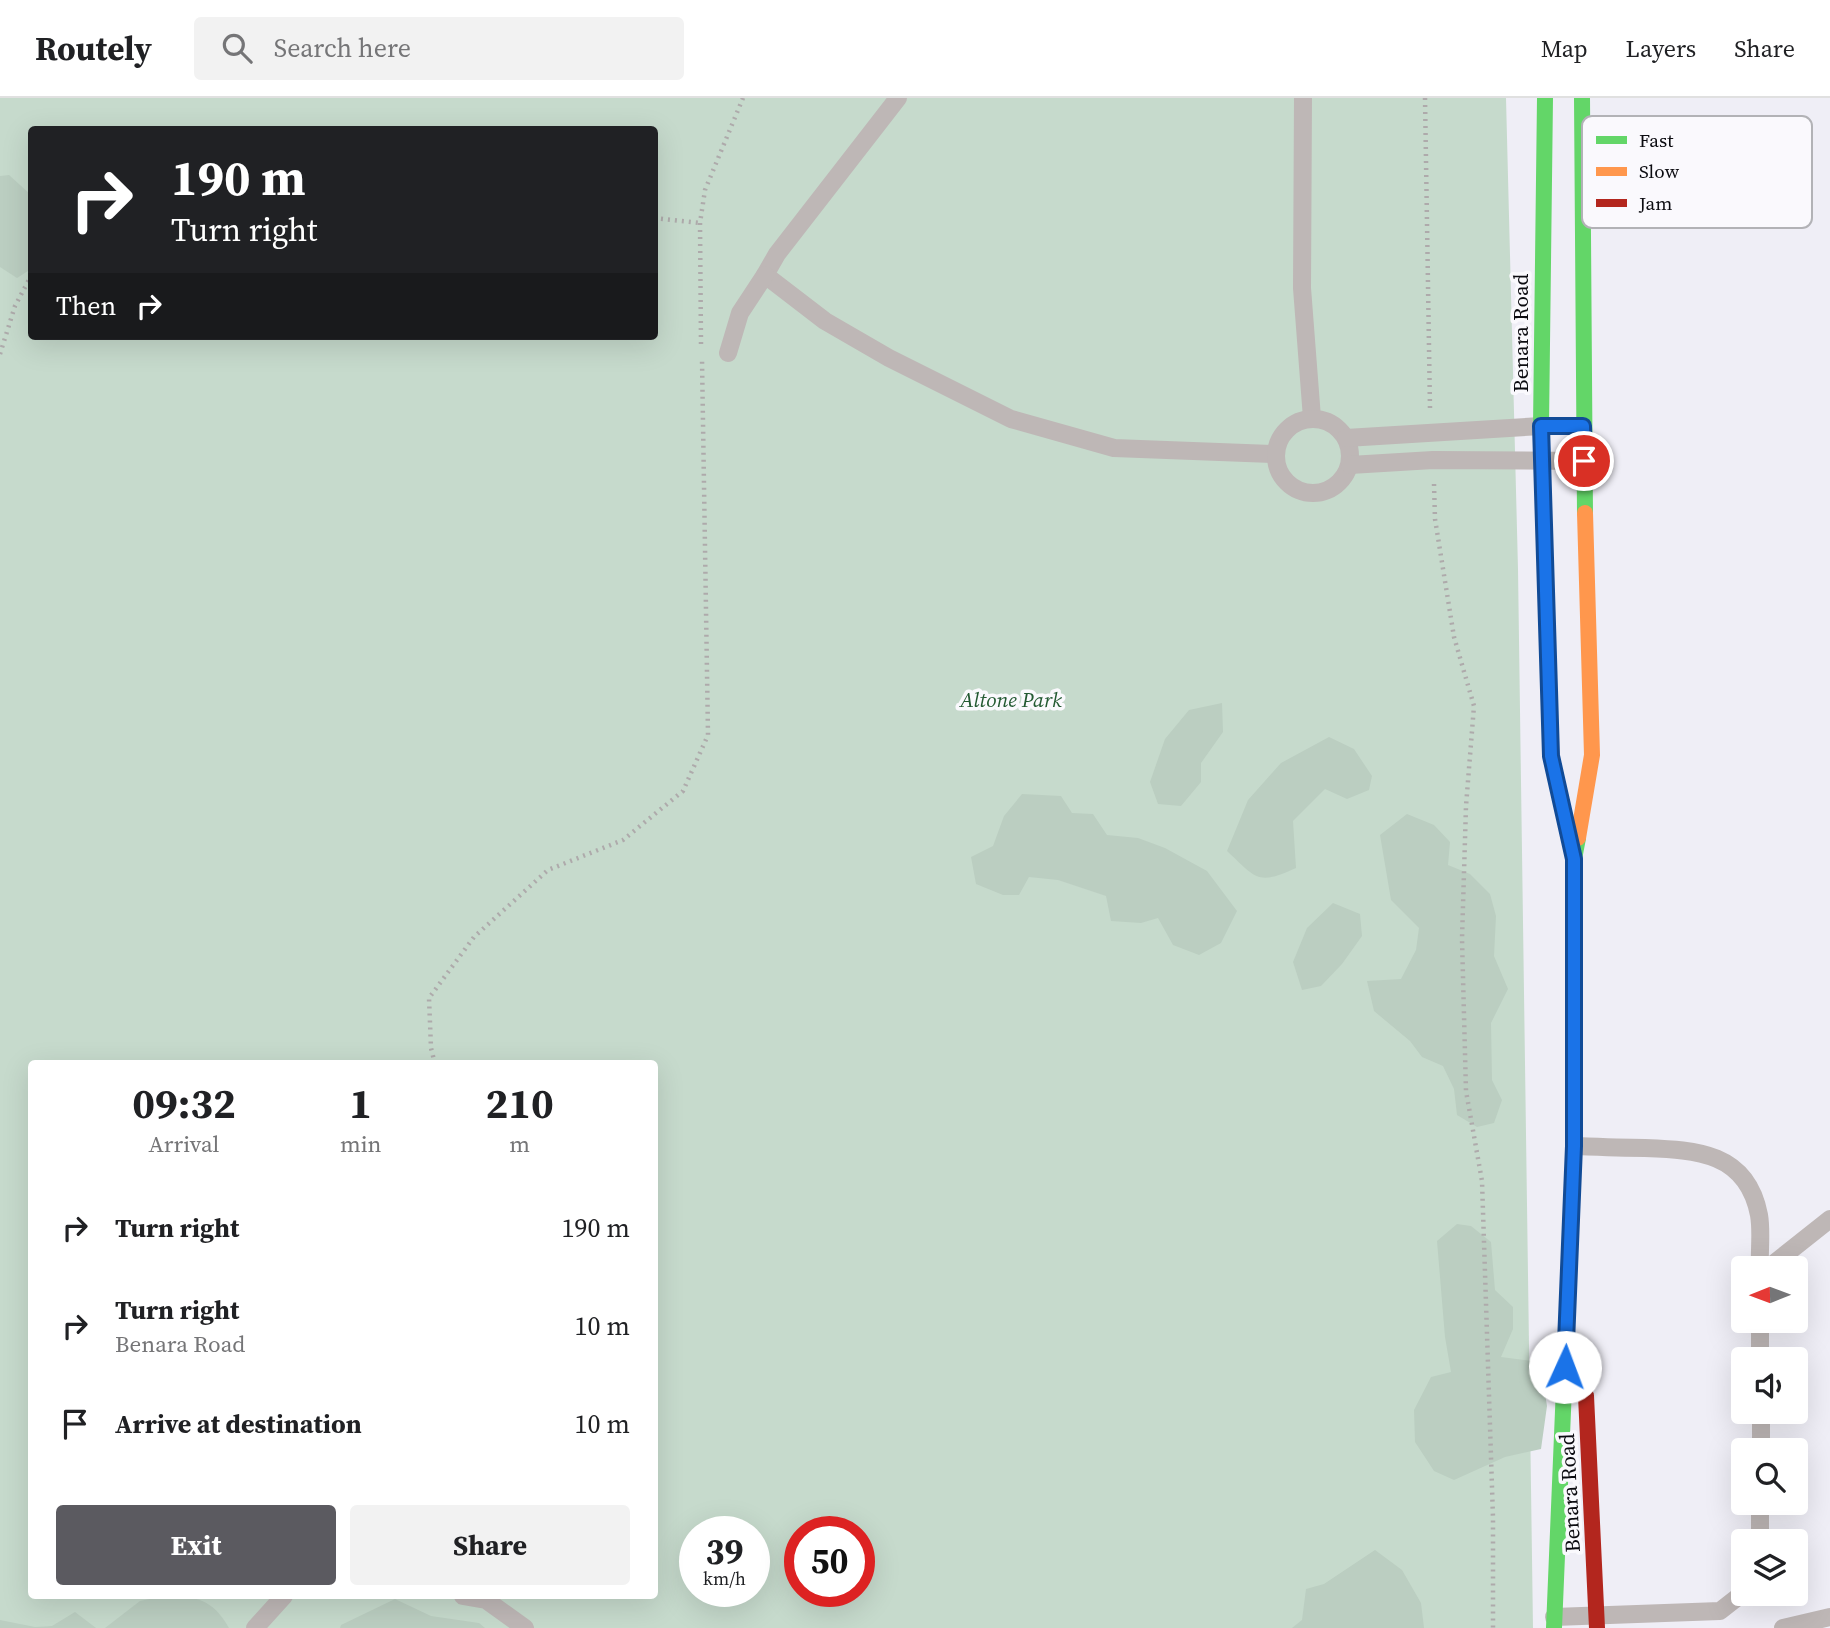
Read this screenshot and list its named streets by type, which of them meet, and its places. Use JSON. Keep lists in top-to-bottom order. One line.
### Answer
{"streets":{"main road":["Benara Road"]},"parks":["Altone Park"],"legend":["Fast","Slow","Jam"],"north":"left","page":{"header":"Routely","search":"Search here","nav":["Map","Layers","Share"],"turn":["190 m","Turn right"],"then":"Then","eta":["09:32","Arrival","1","min","210","m"],"list":[{"name":"Turn right","value":"190 m"},{"name":"Turn right","note":"Benara Road","value":"10 m"},{"name":"Arrive at destination","value":"10 m"}],"buttons":["Exit","Share"],"speed":"39 km/h","limit":"50"}}
